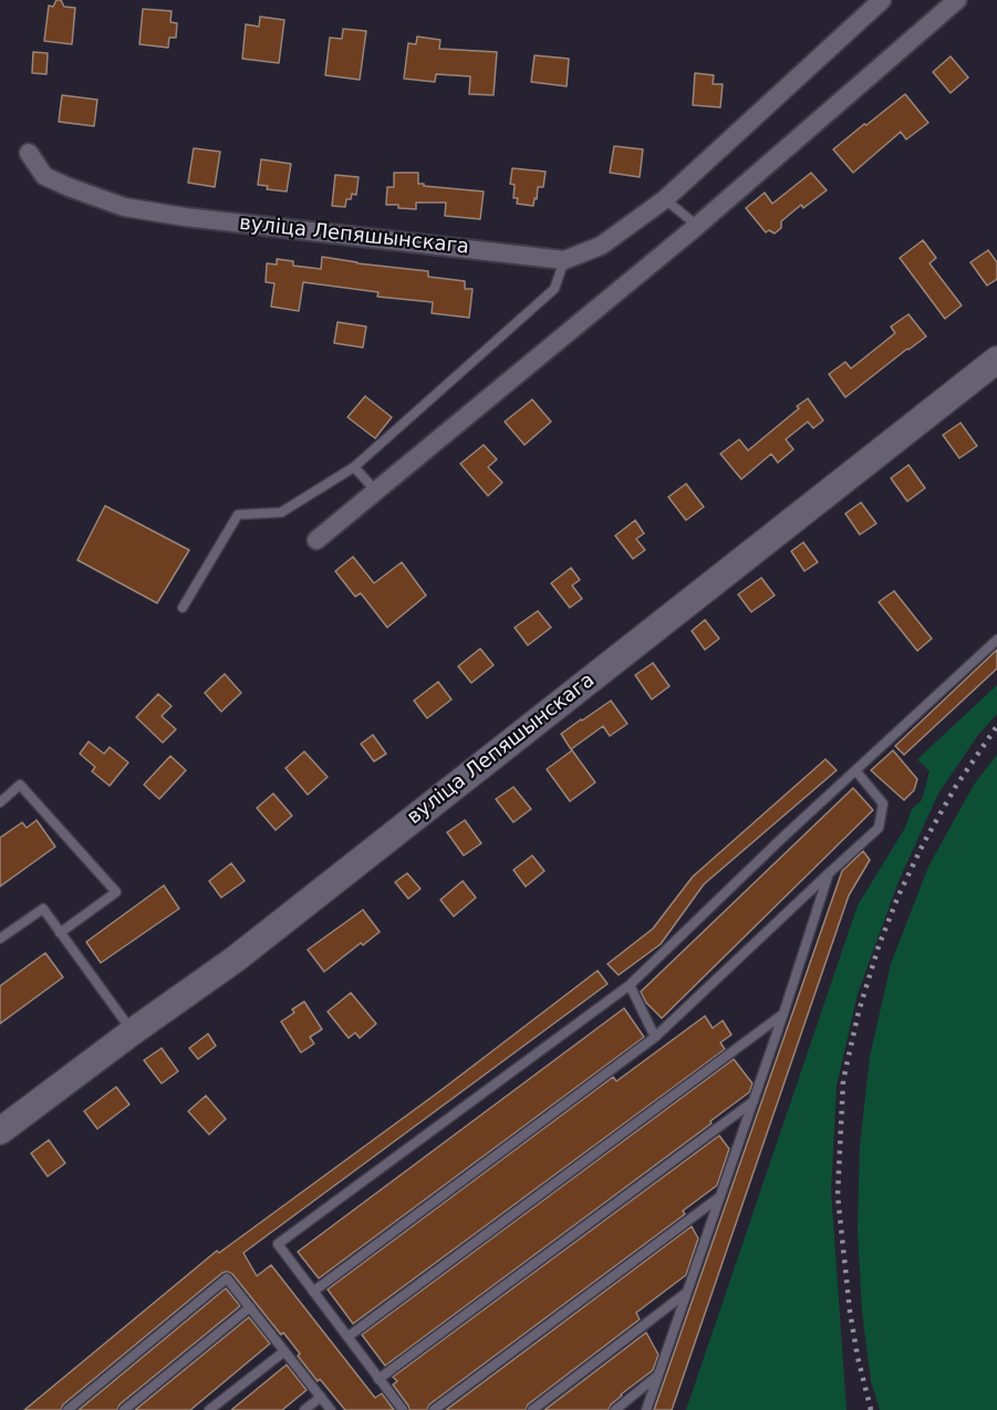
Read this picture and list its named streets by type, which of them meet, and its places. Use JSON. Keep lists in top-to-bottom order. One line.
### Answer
{"streets":{"street":["вуліца Лепяшынскага"]}}
